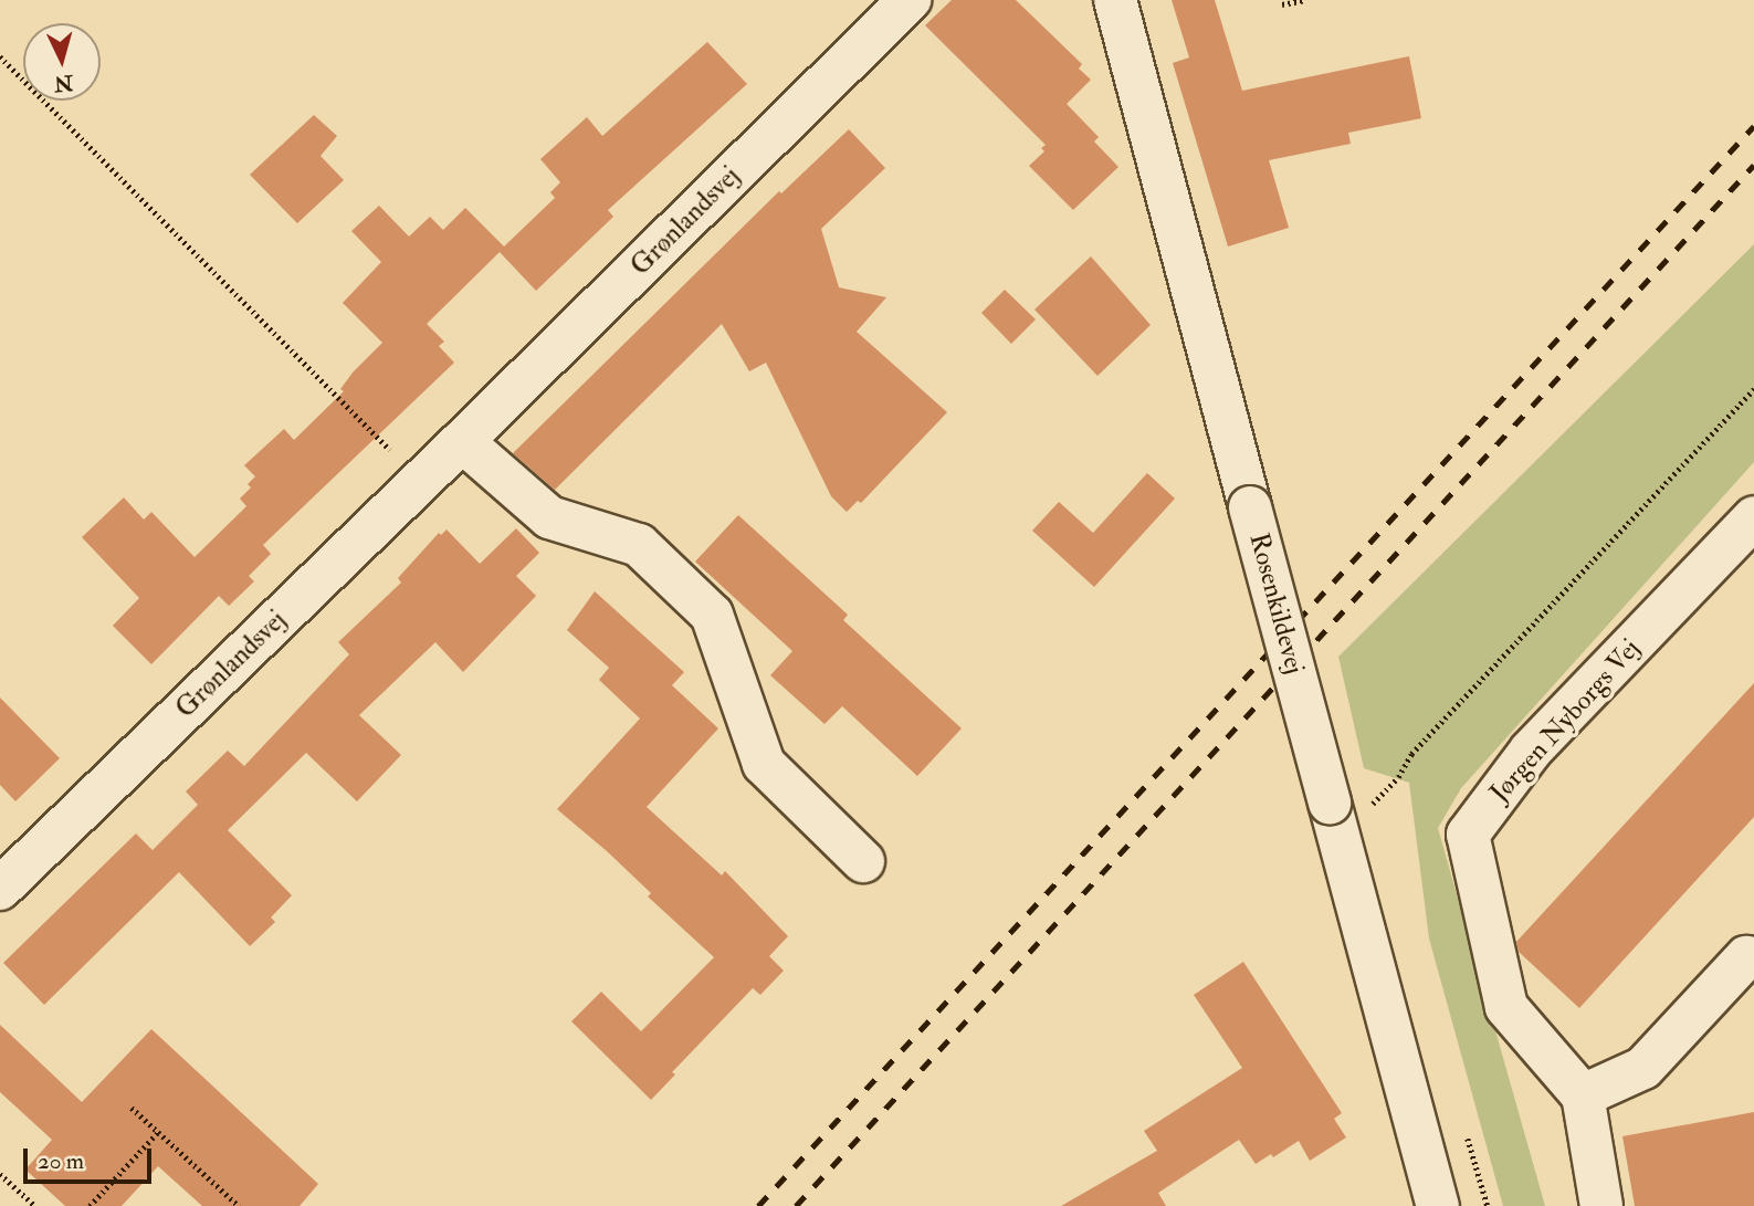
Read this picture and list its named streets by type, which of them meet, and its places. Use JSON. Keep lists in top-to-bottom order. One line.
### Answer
{"streets":{"street":["Grønlandsvej","Rosenkildevej","Jørgen Nyborgs Vej"]},"scale_bar":"20 m","north":"bottom"}
